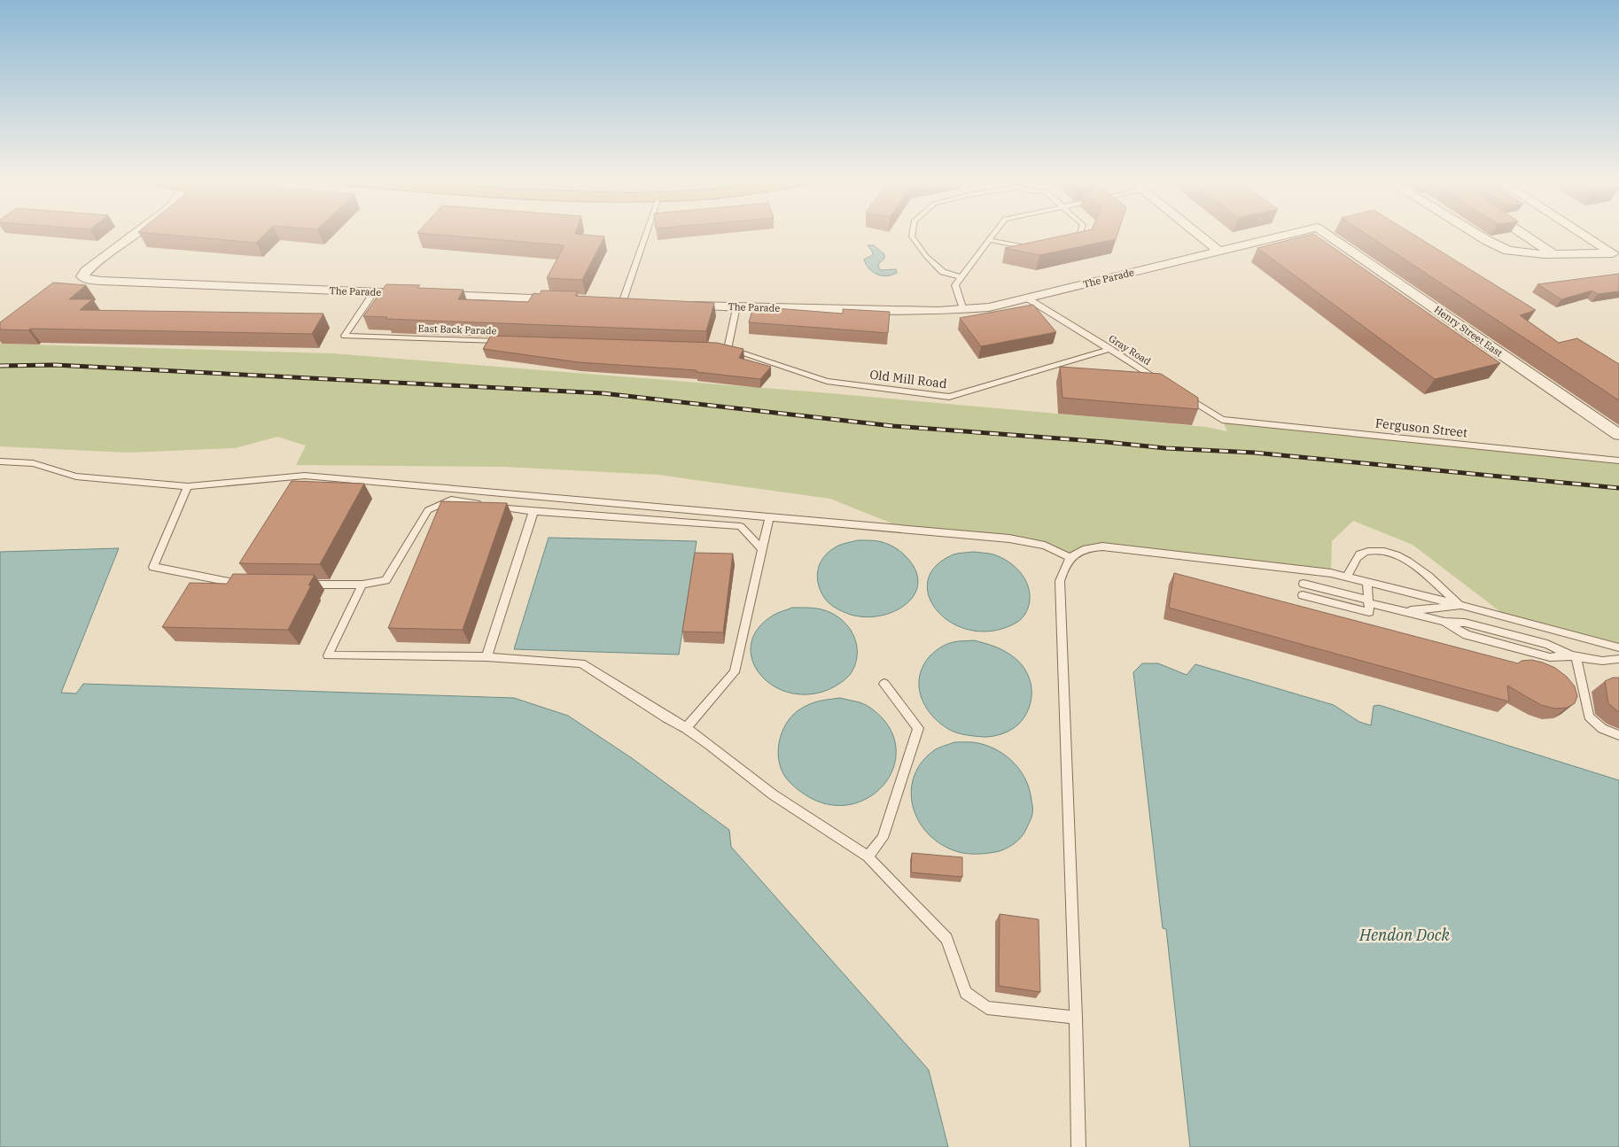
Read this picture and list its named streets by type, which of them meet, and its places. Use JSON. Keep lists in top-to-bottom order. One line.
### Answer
{"streets":{"street":["The Parade","Henry Street East"],"lane":["East Back Parade","Gray Road","Old Mill Road","Ferguson Street"]},"crossings":[["The Parade","East Back Parade"],["The Parade","Gray Road"],["Gray Road","Old Mill Road"]],"water":["Hendon Dock"]}
